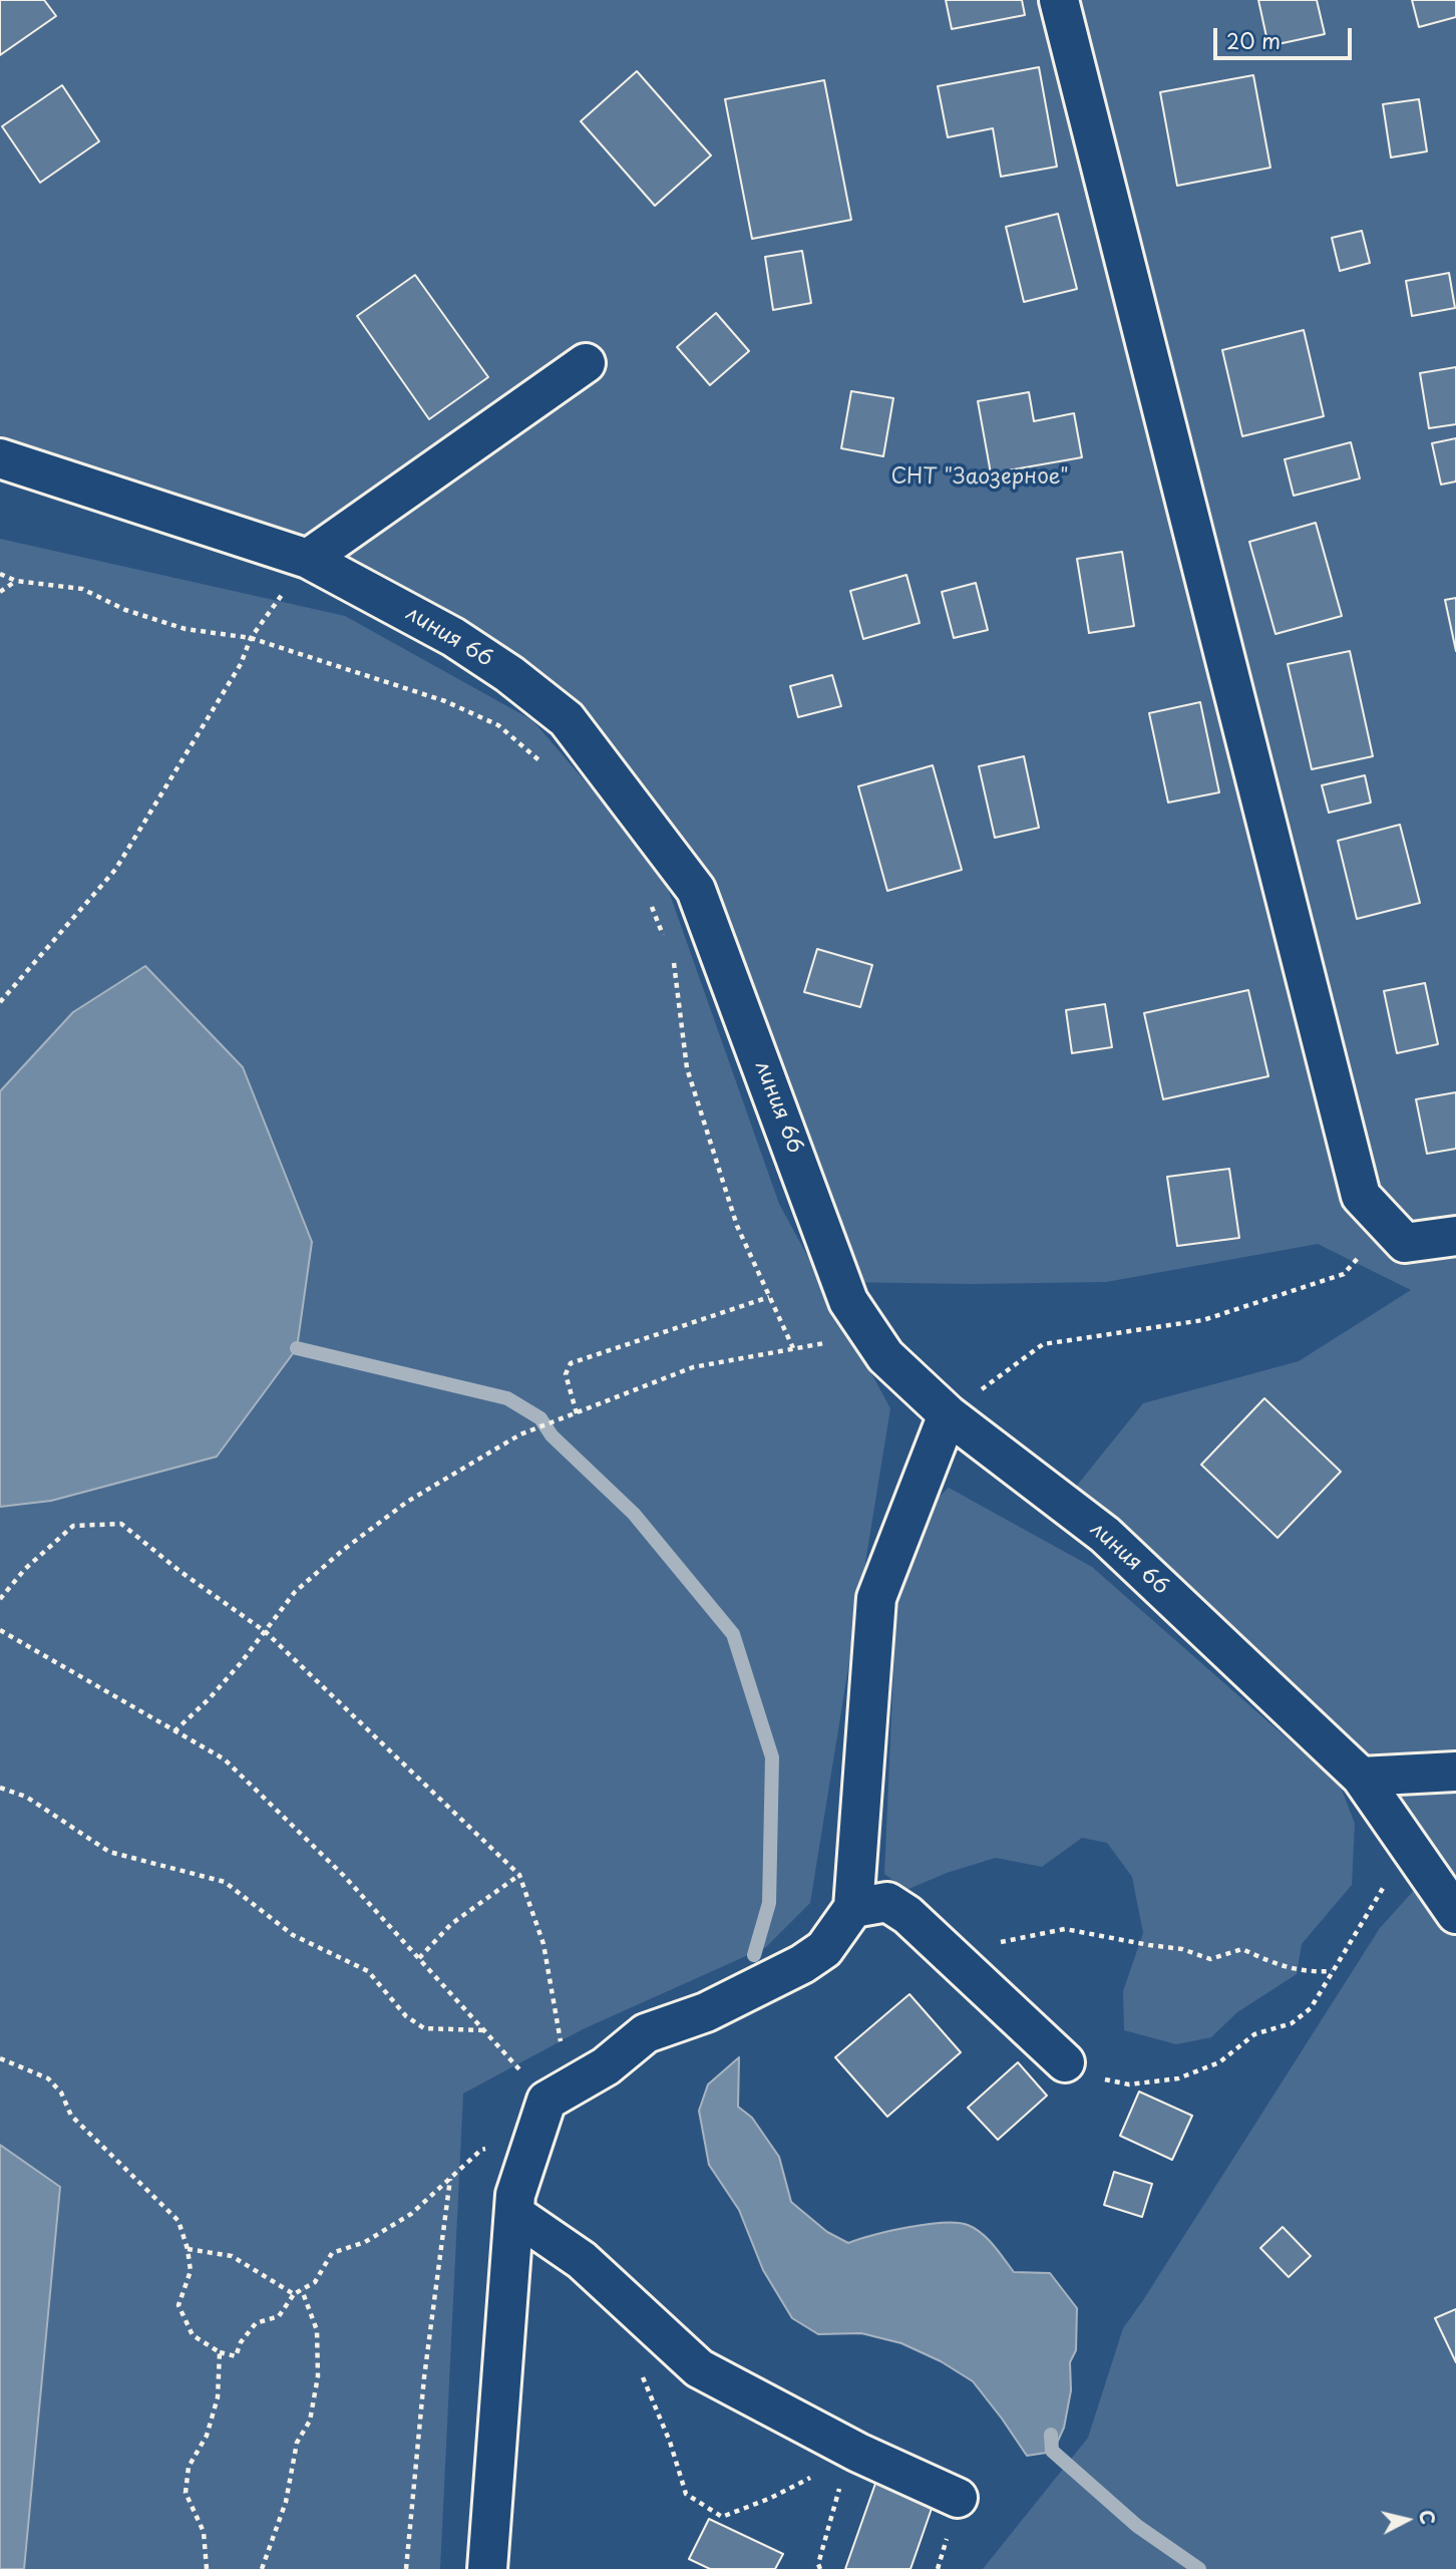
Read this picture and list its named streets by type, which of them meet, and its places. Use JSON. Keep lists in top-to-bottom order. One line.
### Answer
{"streets":{"street":["линия 66"]},"parks":["СНТ \"Заозерное\""],"scale_bar":"20 m","north":"right"}
